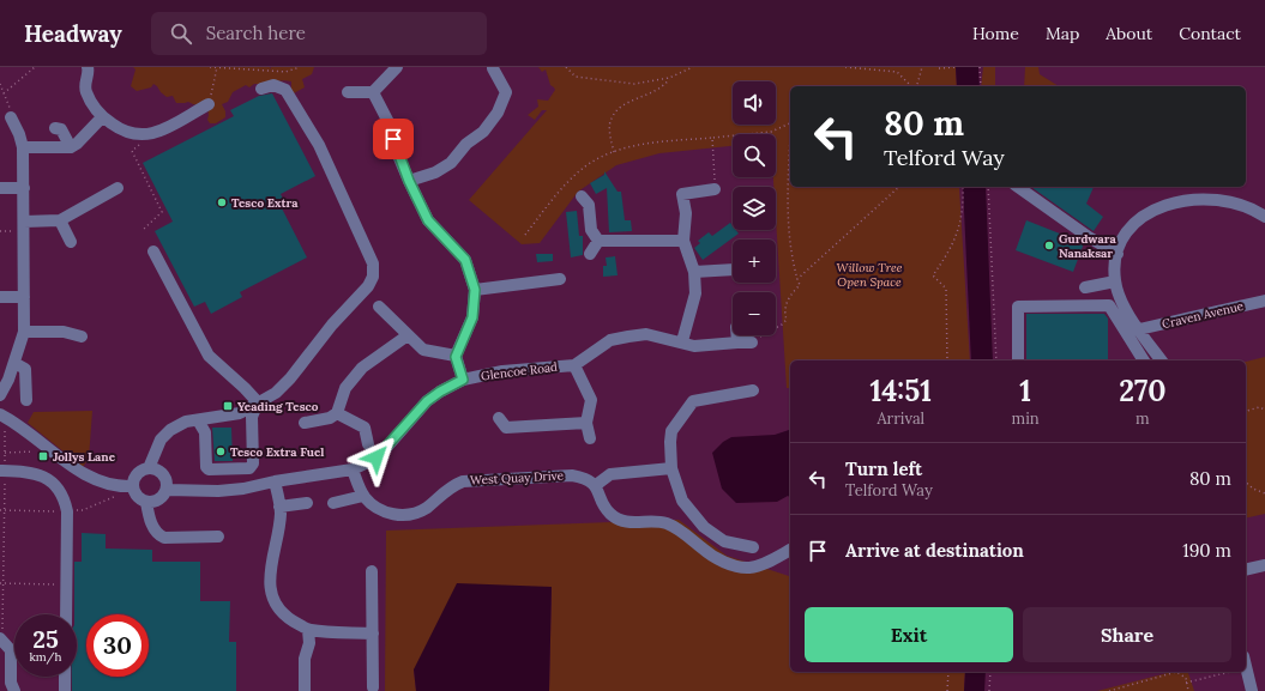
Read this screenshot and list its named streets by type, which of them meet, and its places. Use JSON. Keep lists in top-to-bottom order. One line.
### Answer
{"streets":{"street":["Craven Avenue","Glencoe Road","West Quay Drive"]},"parks":["Willow Tree Open Space"],"places":{"other":["Tesco Extra","Gurdwara Nanaksar","Tesco Extra Fuel"],"transit":["Yeading Tesco","Jollys Lane"]},"page":{"header":"Headway","search":"Search here","nav":["Home","Map","About","Contact"],"map_buttons":["+","−"],"turn":["80 m","Telford Way"],"eta":["14:51","Arrival","1","min","270","m"],"list":[{"name":"Turn left","note":"Telford Way","value":"80 m"},{"name":"Arrive at destination","value":"190 m"}],"buttons":["Exit","Share"],"speed":"25 km/h","limit":"30"}}
